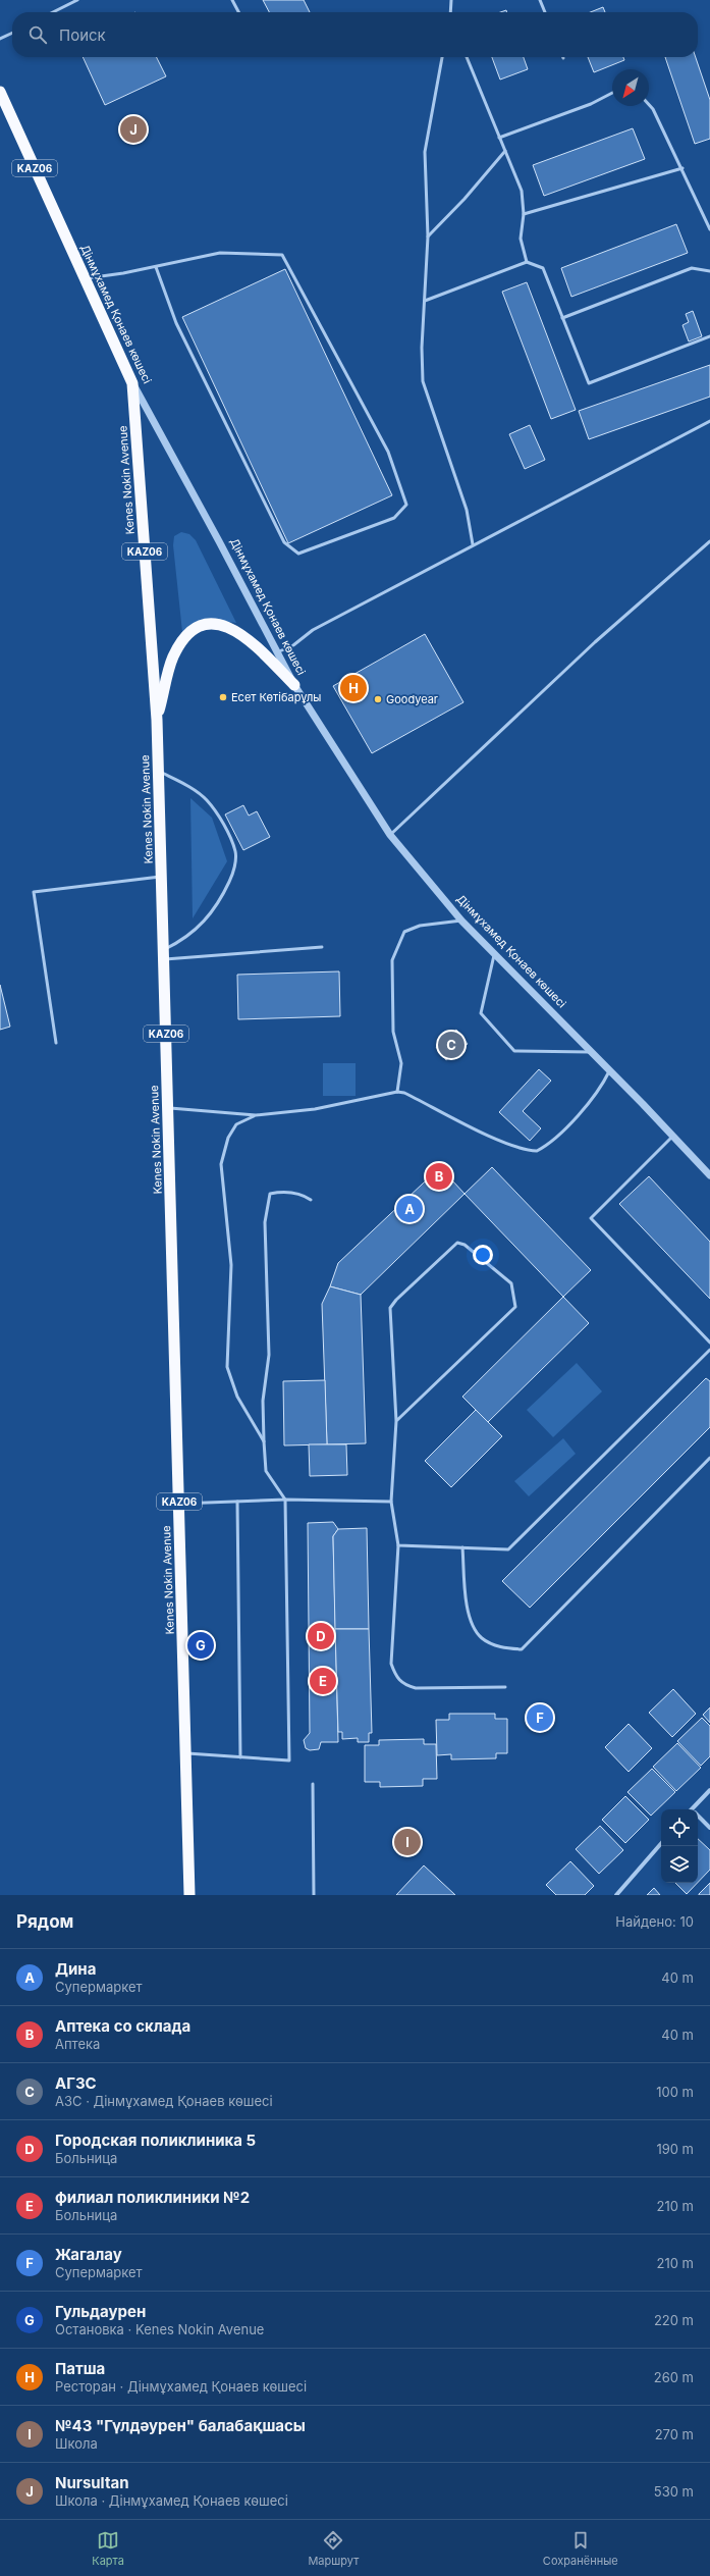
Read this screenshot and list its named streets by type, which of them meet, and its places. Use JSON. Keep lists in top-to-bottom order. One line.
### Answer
{"streets":{"highway":["KАZ06","Дінмұхамед Қонаев көшесі","Kenes Nokin Avenue"]},"crossings":[["Дінмұхамед Қонаев көшесі","Kenes Nokin Avenue"]],"places":["Есет Көтібарұлы","Goodyear"],"north":"bottom left","page":{"search":"Поиск","pins":["J","H","C","B","A","D","G","E","F","I"],"heading":["Рядом","Найдено: 10"],"list":[{"mark":"A","name":"Дина","note":"Супермаркет","value":"40 m"},{"mark":"B","name":"Аптека со склада","note":"Аптека","value":"40 m"},{"mark":"C","name":"АГЗС","note":"АЗС · Дінмұхамед Қонаев көшесі","value":"100 m"},{"mark":"D","name":"Городская поликлиника 5","note":"Больница","value":"190 m"},{"mark":"E","name":"филиал поликлиники №2","note":"Больница","value":"210 m"},{"mark":"F","name":"Жагалау","note":"Супермаркет","value":"210 m"},{"mark":"G","name":"Гульдаурен","note":"Остановка · Kenes Nokin Avenue","value":"220 m"},{"mark":"H","name":"Патша","note":"Ресторан · Дінмұхамед Қонаев көшесі","value":"260 m"},{"mark":"I","name":"№43 \"Гүлдәурен\" балабақшасы","note":"Школа","value":"270 m"},{"mark":"J","name":"Nursultan","note":"Школа · Дінмұхамед Қонаев көшесі","value":"530 m"}],"nav":["Карта","Маршрут","Сохранённые"]}}
